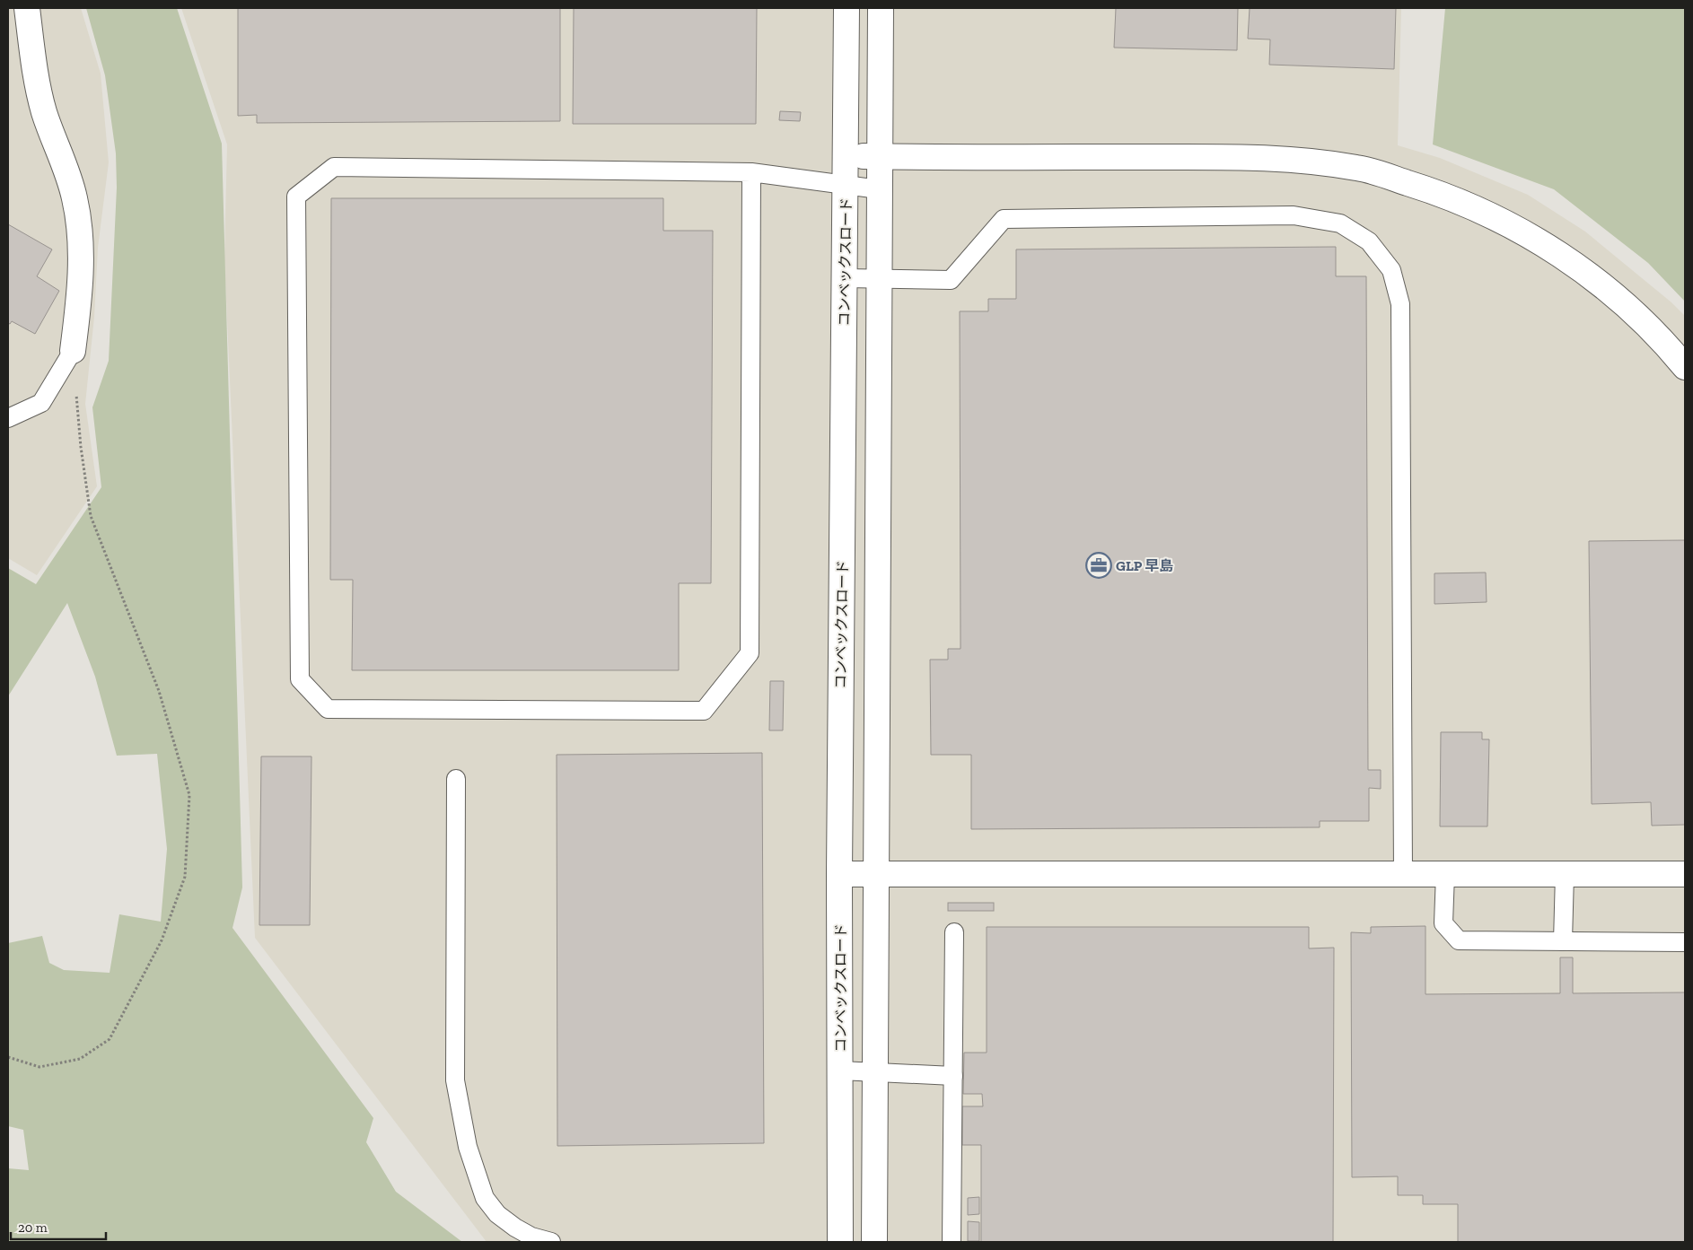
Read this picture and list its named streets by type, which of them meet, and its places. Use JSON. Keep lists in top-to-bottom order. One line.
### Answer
{"streets":{"street":["コンベックスロード"]},"places":{"office":["GLP 早島"]},"scale_bar":"20 m"}
